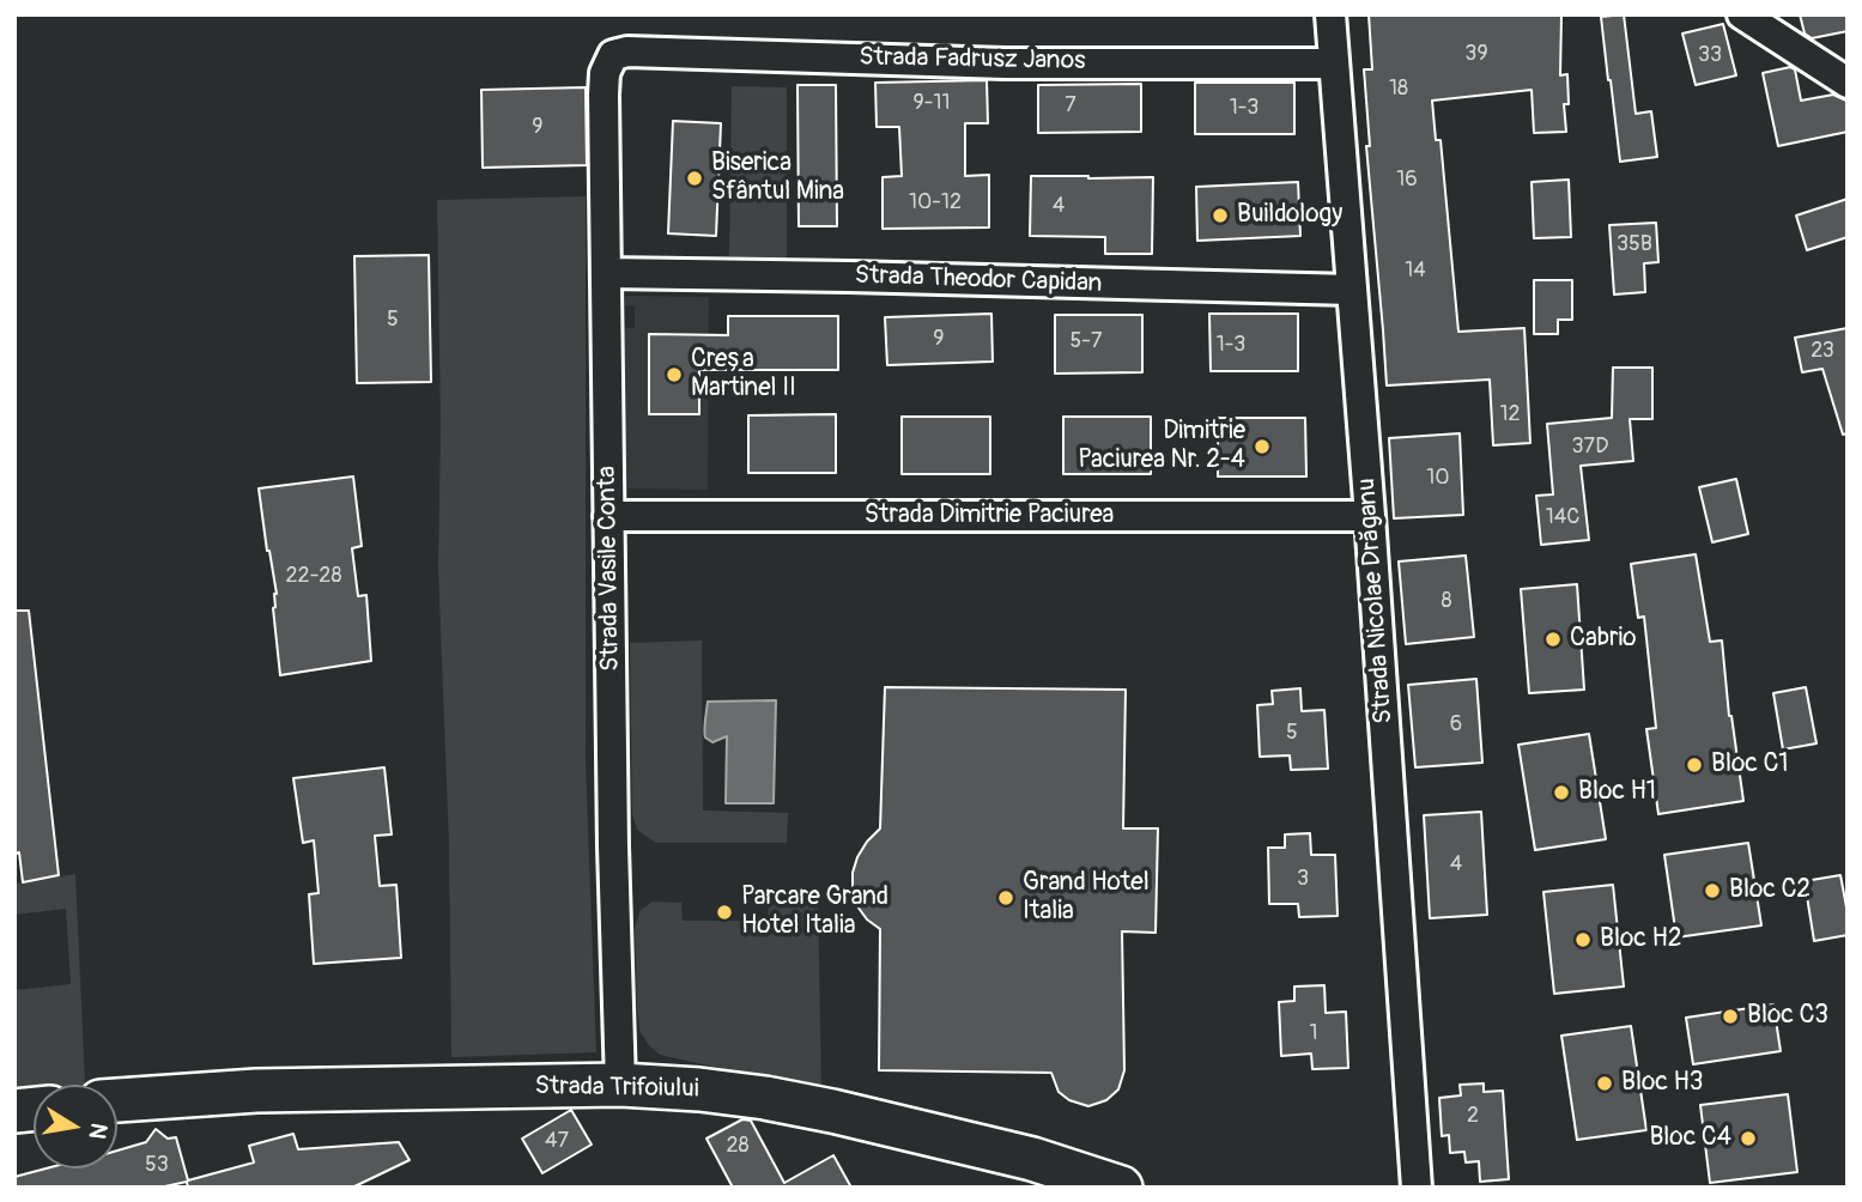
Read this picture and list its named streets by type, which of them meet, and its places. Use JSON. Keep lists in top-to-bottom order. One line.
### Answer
{"streets":{"street":["Strada Fadrusz Janos","Strada Theodor Capidan","Strada Dimitrie Paciurea","Strada Vasile Conta","Strada Nicolae Drăganu","Strada Trifoiului"]},"crossings":[["Strada Fadrusz Janos","Strada Vasile Conta"],["Strada Fadrusz Janos","Strada Nicolae Drăganu"],["Strada Theodor Capidan","Strada Vasile Conta"],["Strada Theodor Capidan","Strada Nicolae Drăganu"],["Strada Dimitrie Paciurea","Strada Vasile Conta"],["Strada Dimitrie Paciurea","Strada Nicolae Drăganu"],["Strada Vasile Conta","Strada Trifoiului"]],"places":["Biserica Sfântul Mina","Buildology","Creșa Martinel II","Dimitrie Paciurea Nr. 2-4","Cabrio","Bloc C1","Bloc H1","Bloc C2","Grand Hotel Italia","Parcare Grand Hotel Italia","Bloc H2","Bloc C3","Bloc H3","Bloc C4"],"house_numbers":["39","33","18","9-11","7","1-3","9","16","10-12","4","35B","14","5","9","5-7","1-3","23","12","37D","10","14C","22-28","8","6","5","4","3","1","2","47","28","53"],"north":"right"}
